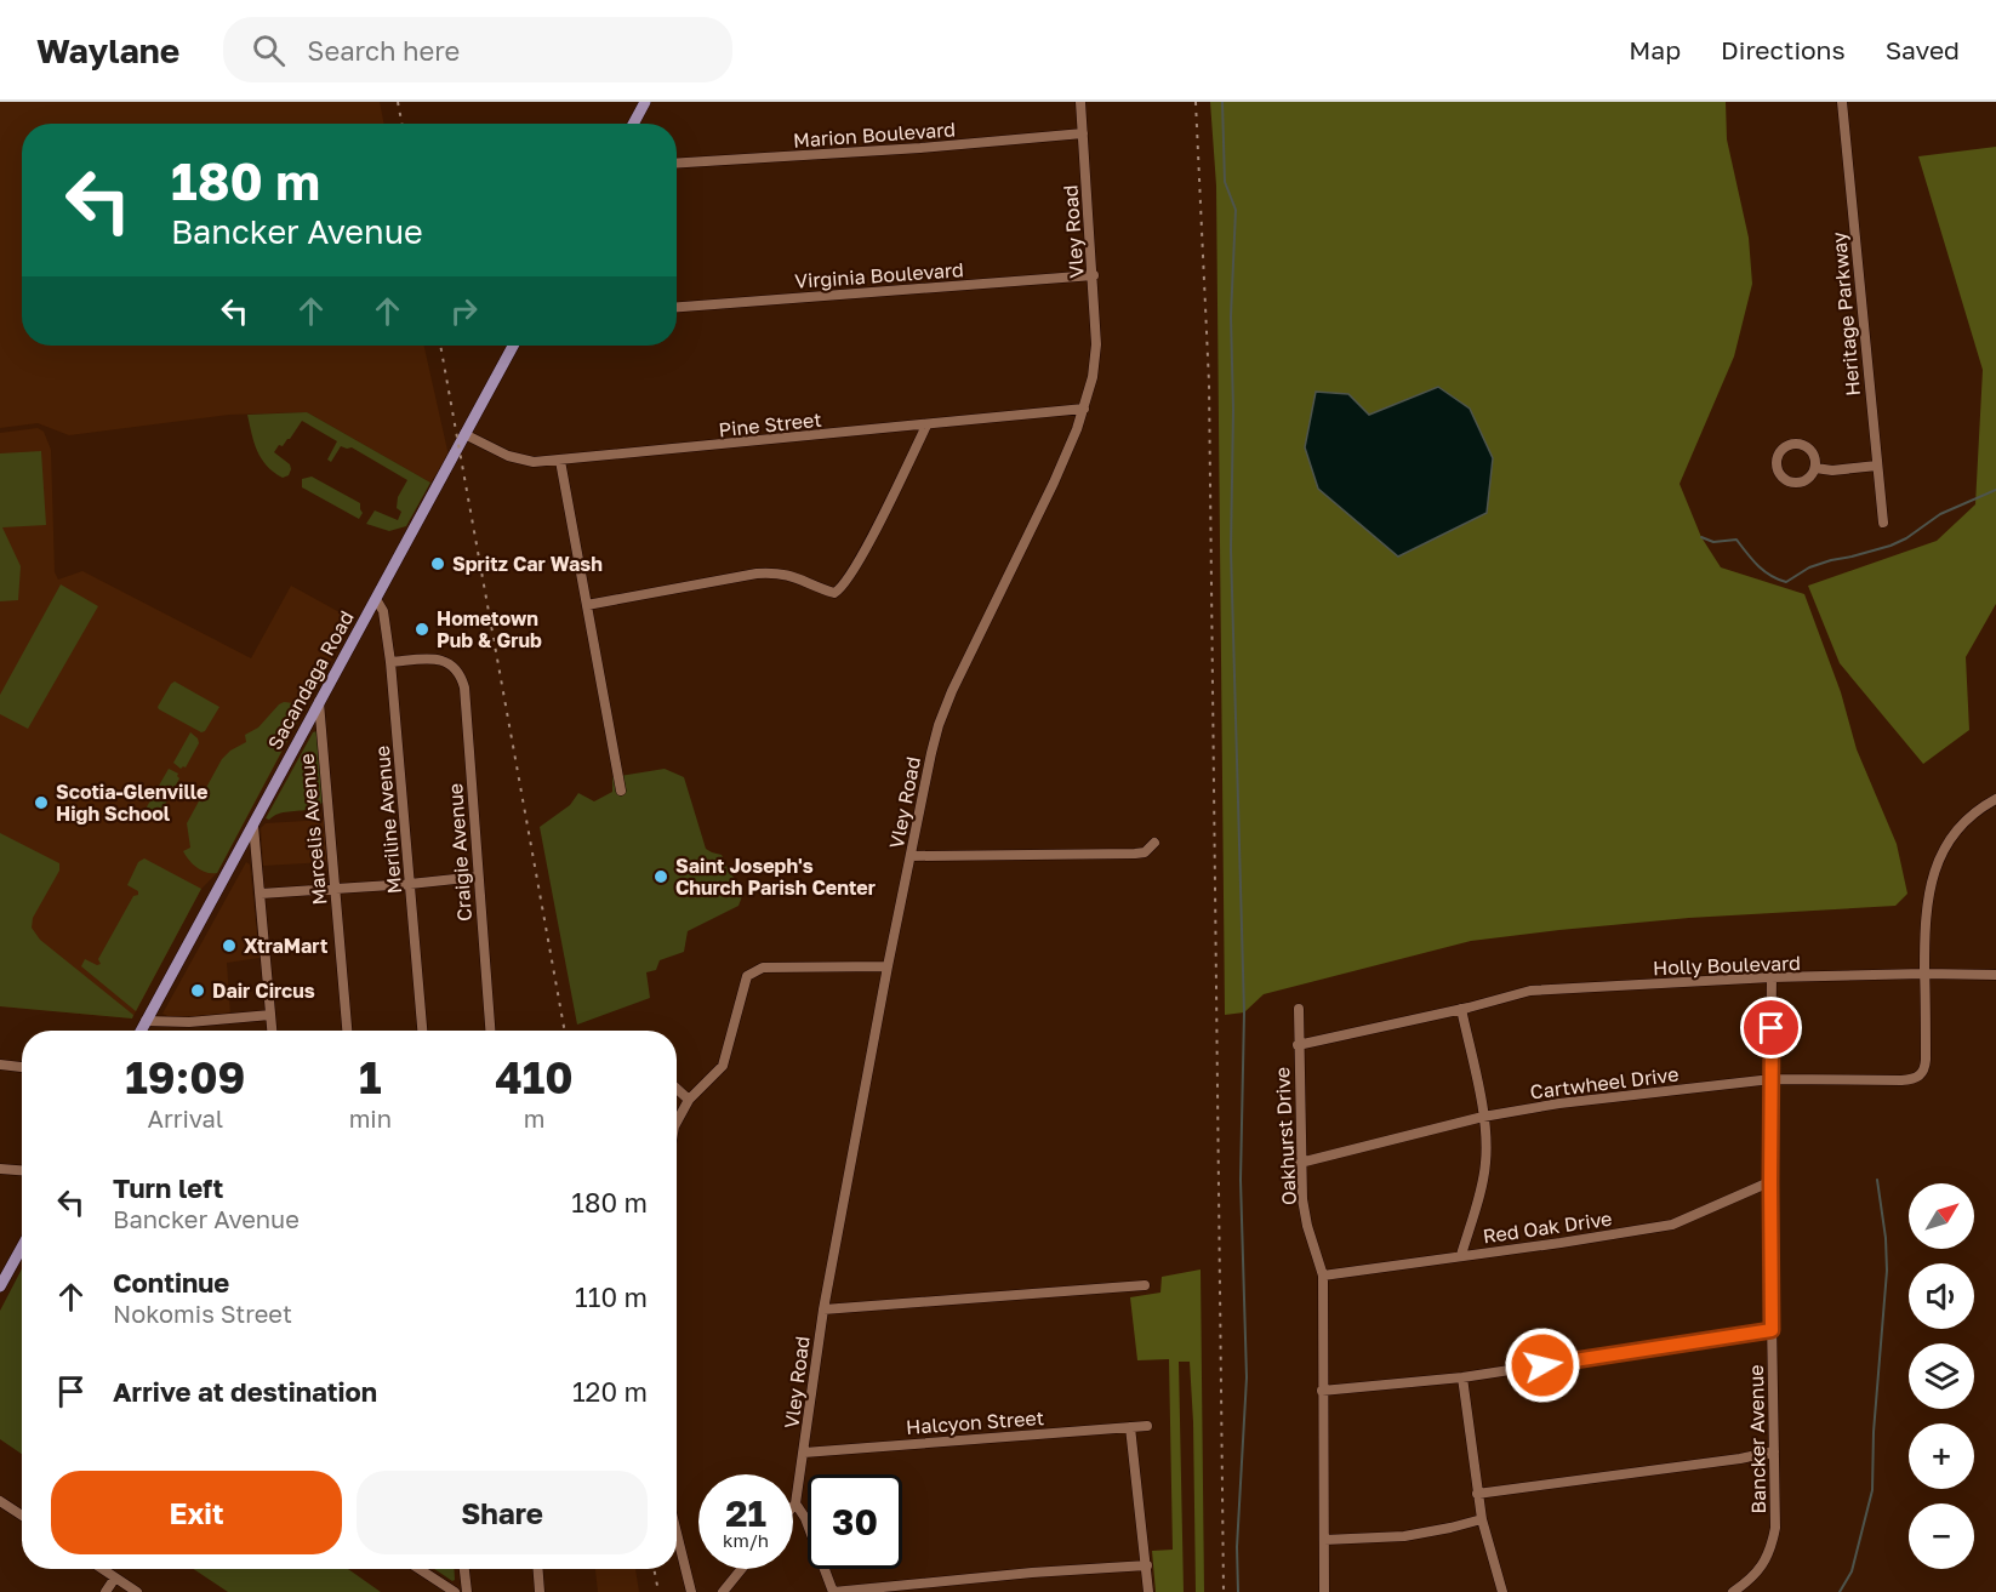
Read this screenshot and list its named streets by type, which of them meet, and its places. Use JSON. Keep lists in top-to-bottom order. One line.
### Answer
{"streets":{"main road":["Sacandaga Road"],"street":["Marion Boulevard","Vley Road","Virginia Boulevard","Heritage Parkway","Pine Street","Meriline Avenue","Marcelis Avenue","Craigie Avenue","Holly Boulevard","Cartwheel Drive","Oakhurst Drive","Red Oak Drive","Halcyon Street","Bancker Avenue"]},"crossings":[["Marion Boulevard","Vley Road"],["Vley Road","Virginia Boulevard"],["Vley Road","Pine Street"],["Vley Road","Halcyon Street"],["Pine Street","Sacandaga Road"],["Sacandaga Road","Meriline Avenue"],["Sacandaga Road","Marcelis Avenue"],["Meriline Avenue","Craigie Avenue"],["Holly Boulevard","Cartwheel Drive"],["Holly Boulevard","Oakhurst Drive"],["Holly Boulevard","Bancker Avenue"],["Cartwheel Drive","Oakhurst Drive"],["Cartwheel Drive","Bancker Avenue"],["Oakhurst Drive","Red Oak Drive"],["Red Oak Drive","Bancker Avenue"]],"places":["Spritz Car Wash","Hometown Pub & Grub","Scotia-Glenville High School","Saint Joseph's Church Parish Center","XtraMart","Dair Circus"],"north":"top right","page":{"header":"Waylane","search":"Search here","nav":["Map","Directions","Saved"],"turn":["180 m","Bancker Avenue"],"eta":["19:09","Arrival","1","min","410","m"],"list":[{"name":"Turn left","note":"Bancker Avenue","value":"180 m"},{"name":"Continue","note":"Nokomis Street","value":"110 m"},{"name":"Arrive at destination","value":"120 m"}],"map_buttons":["+","−"],"buttons":["Exit","Share"],"speed":"21 km/h","limit":"30"}}
